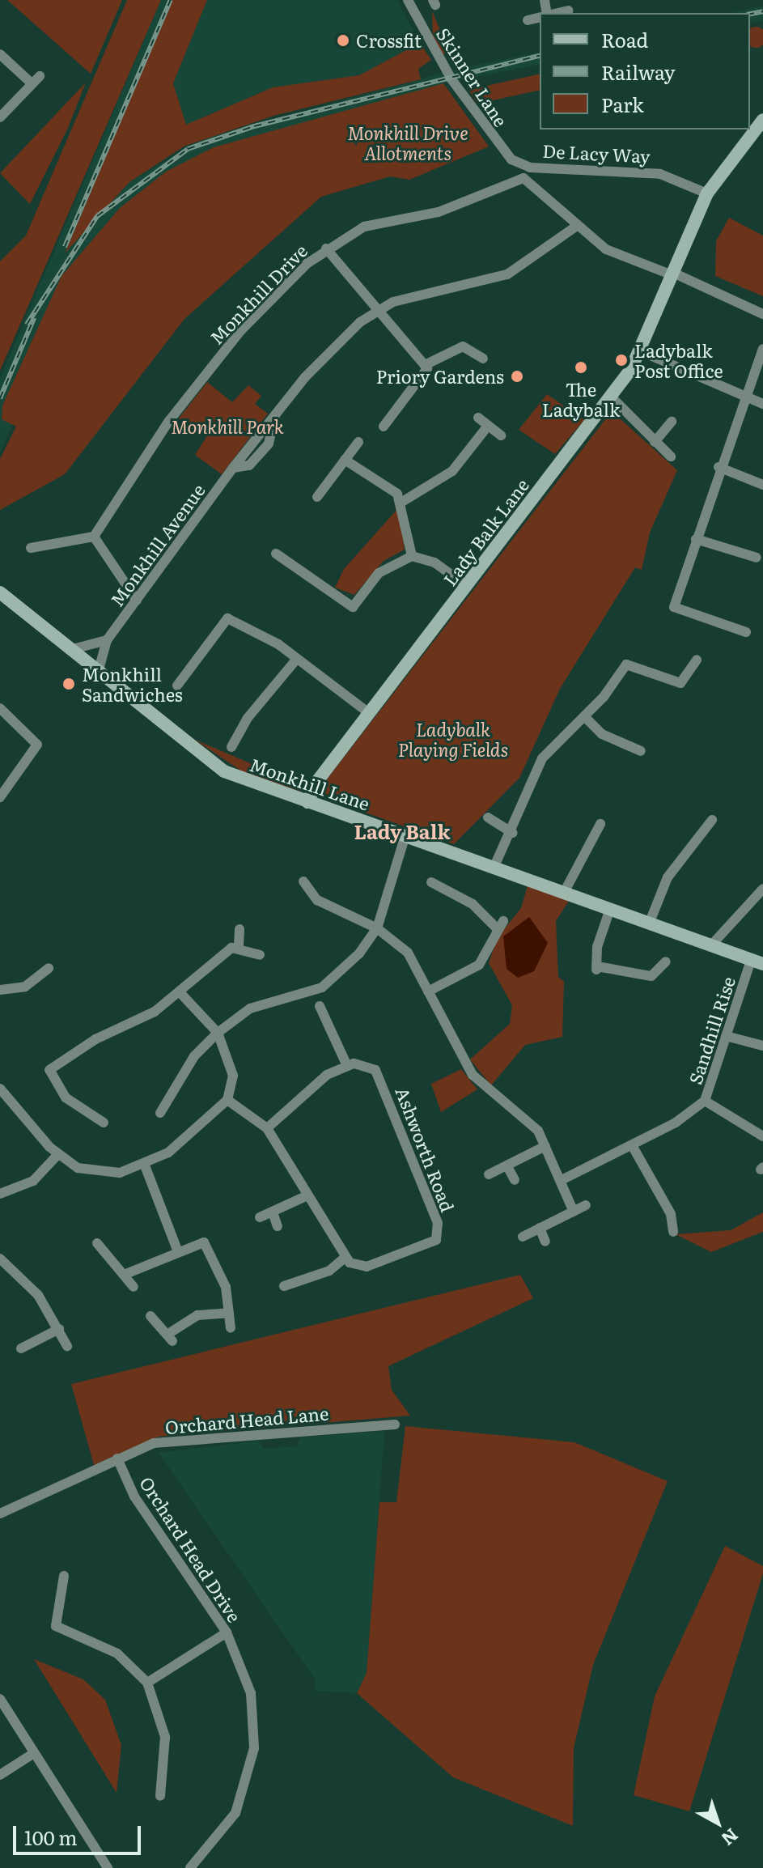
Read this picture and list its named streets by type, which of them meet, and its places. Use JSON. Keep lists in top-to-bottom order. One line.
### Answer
{"streets":{"street":["Skinner Lane","De Lacy Way","Monkhill Drive","Lady Balk Lane","Monkhill Avenue","Monkhill Lane","Sandhill Rise","Ashworth Road","Orchard Head Lane","Orchard Head Drive"]},"crossings":[["Skinner Lane","De Lacy Way"],["Lady Balk Lane","Monkhill Lane"],["Monkhill Avenue","Monkhill Lane"],["Monkhill Lane","Sandhill Rise"],["Orchard Head Lane","Orchard Head Drive"]],"districts":["Lady Balk"],"parks":["Monkhill Drive Allotments","Monkhill Park","Ladybalk Playing Fields"],"places":["Crossfit","Ladybalk Post Office","The Ladybalk","Priory Gardens","Monkhill Sandwiches"],"legend":["Road","Railway","Park"],"scale_bar":"100 m","north":"bottom right"}
